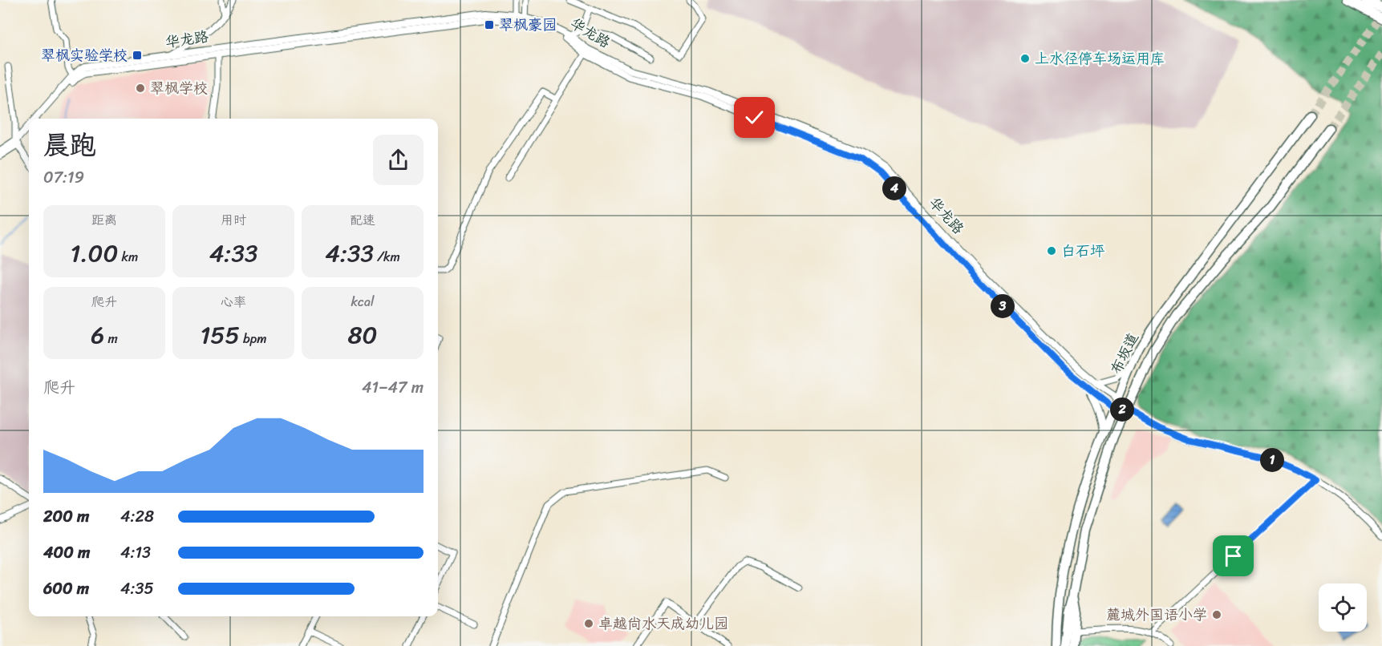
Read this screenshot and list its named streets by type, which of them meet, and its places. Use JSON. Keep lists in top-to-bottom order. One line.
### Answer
{"streets":{"main road":["布坂道"],"street":["华龙路"]},"crossings":[["华龙路","布坂道"]],"places":{"transit":["翠枫豪园","翠枫实验学校"],"other":["上水径停车场运用库","翠枫学校","白石坪","麓城外国语小学","卓越尚水天成幼儿园"]},"page":{"heading":["晨跑","07:19"],"pins":["4","3","2","1"],"stats":[["距离","1.00 km"],["用时","4:33"],["配速","4:33 /km"],["爬升","6 m"],["心率","155 bpm"],["kcal","80"]],"chart":["爬升","41–47 m"],"list":[{"name":"200 m","note":"4:28"},{"name":"400 m","note":"4:13"},{"name":"600 m","note":"4:35"}]}}
